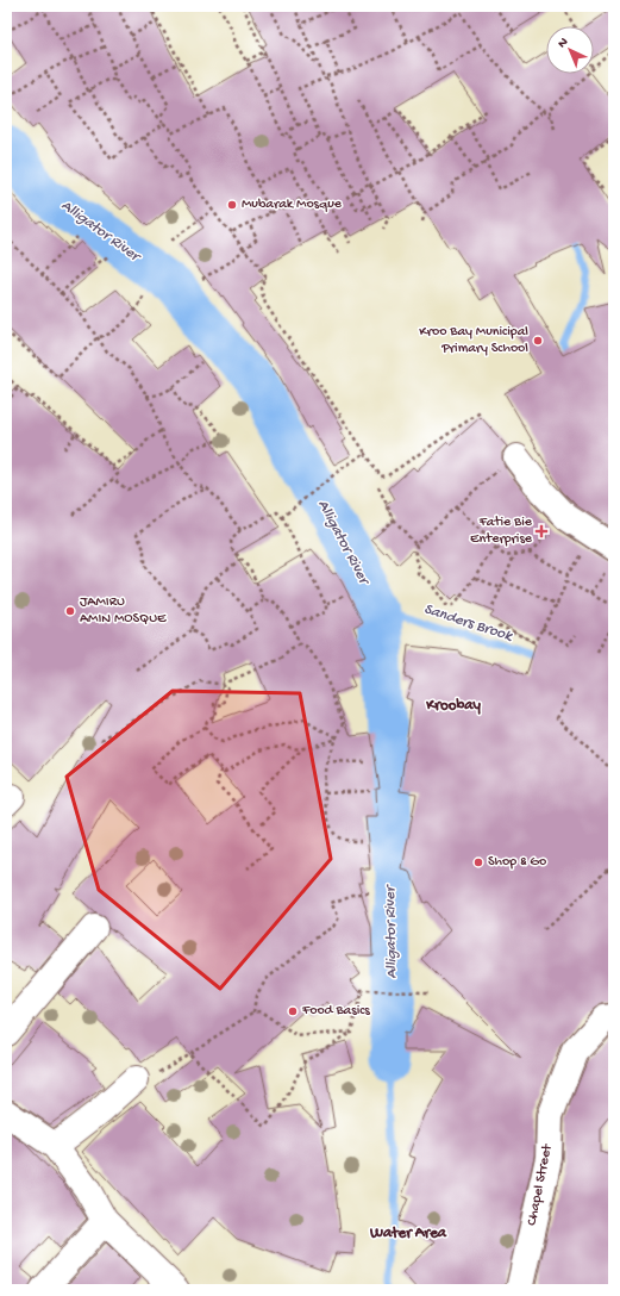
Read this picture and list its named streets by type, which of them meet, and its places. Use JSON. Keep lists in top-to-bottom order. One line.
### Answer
{"streets":{"street":["Chapel Street"]},"districts":["Kroobay","Water Area"],"water":["Alligator River","Sanders Brook"],"places":{"other":["Mubarak Mosque","Kroo Bay Municipal Primary School","JAMIRU AMIN MOSQUE","Shop & Go","Food Basics"],"health":["Fatie Bie Enterprise"]},"north":"top left"}
